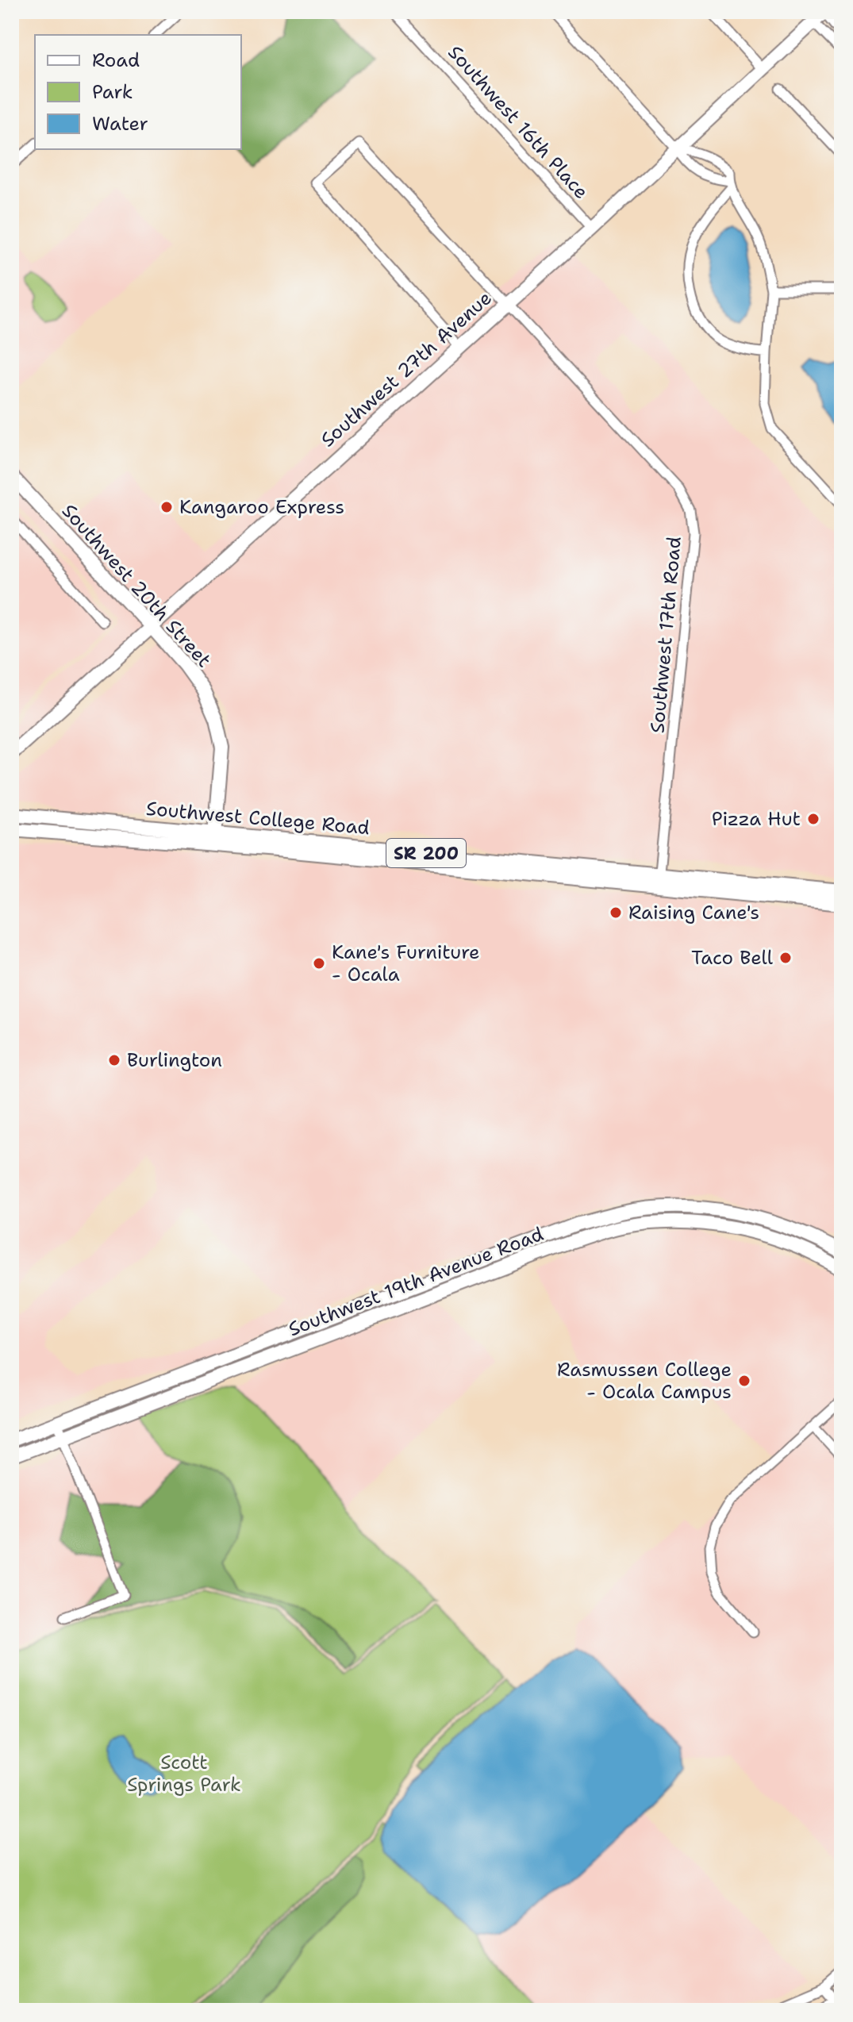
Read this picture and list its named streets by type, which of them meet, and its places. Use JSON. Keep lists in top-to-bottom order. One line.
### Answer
{"streets":{"main road":["Southwest 27th Avenue","Southwest 20th Street","Southwest College Road","SR 200","Southwest 19th Avenue Road"],"street":["Southwest 16th Place","Southwest 17th Road"]},"crossings":[["Southwest 16th Place","Southwest 27th Avenue"],["Southwest 27th Avenue","Southwest 20th Street"],["Southwest 27th Avenue","Southwest 17th Road"],["Southwest 20th Street","Southwest College Road"],["Southwest 17th Road","Southwest College Road"]],"parks":["Scott Springs Park"],"places":["Kangaroo Express","Pizza Hut","Raising Cane's","Taco Bell","Kane's Furniture - Ocala","Burlington","Rasmussen College - Ocala Campus"],"legend":["Road","Park","Water"]}
